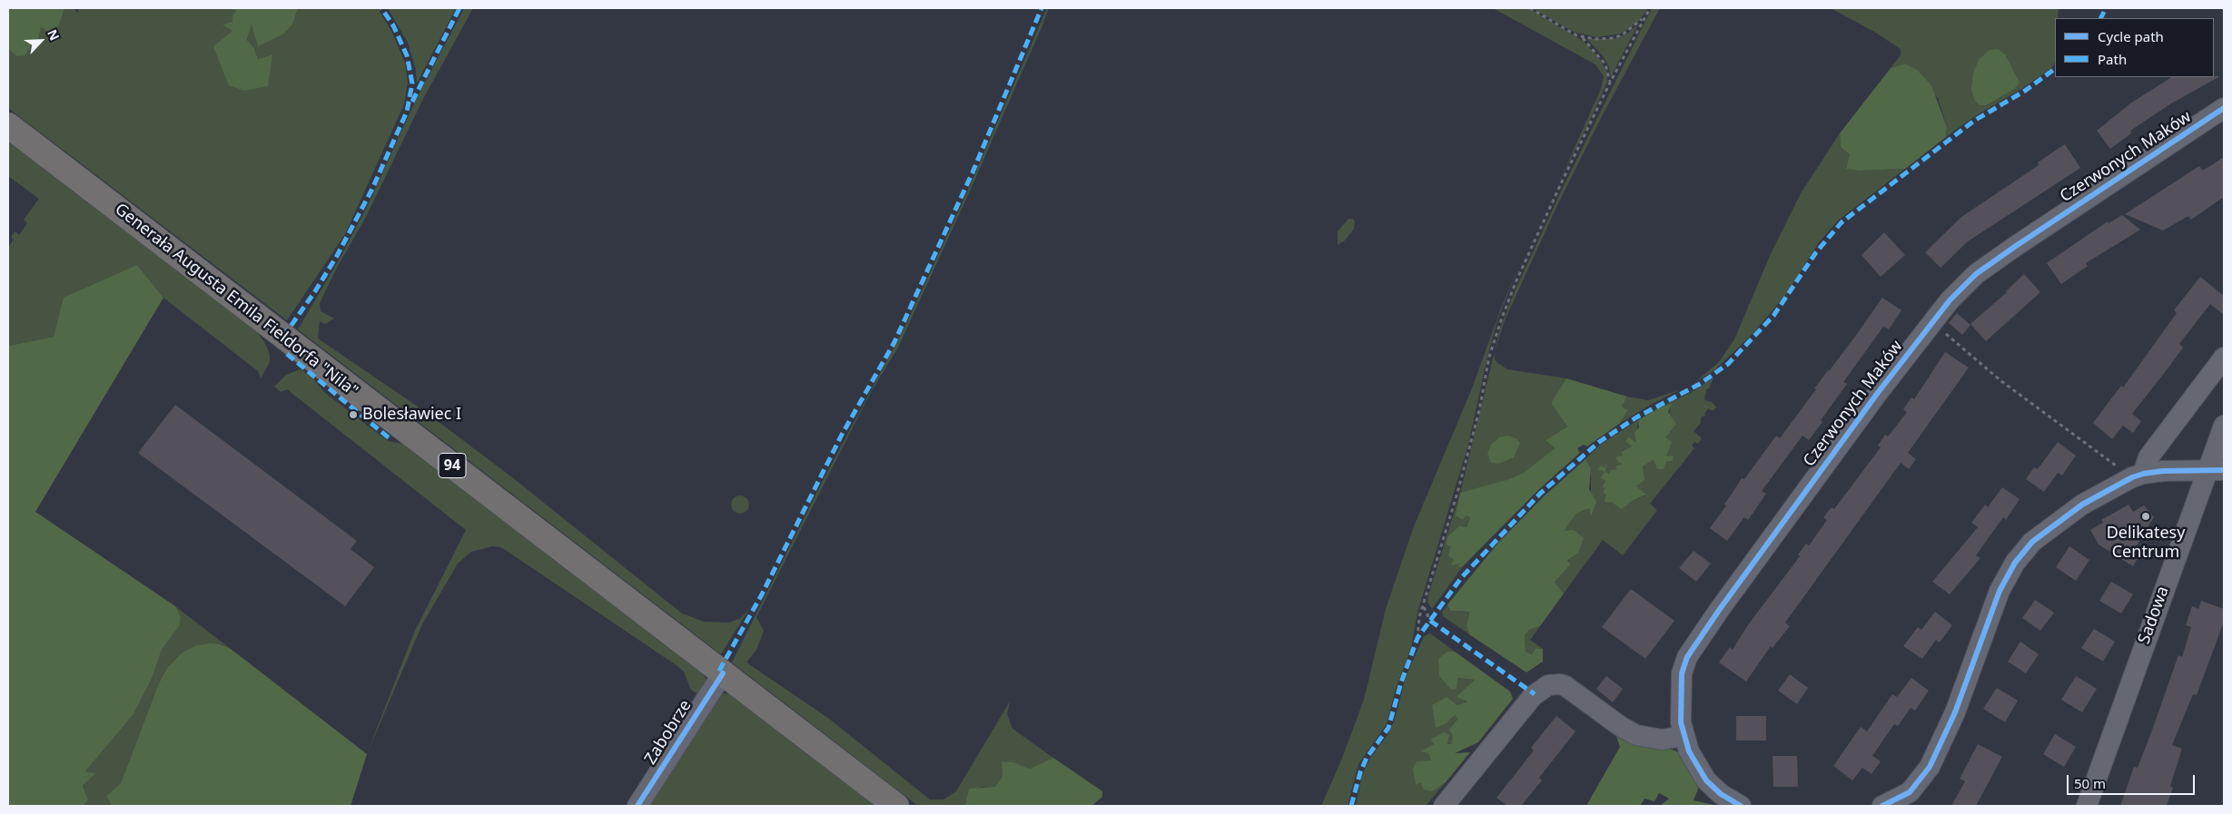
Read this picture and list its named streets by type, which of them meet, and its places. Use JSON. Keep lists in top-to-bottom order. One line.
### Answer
{"streets":{"main road":["Generała Augusta Emila Fieldorfa \"Nila\"","94"],"street":["Czerwonych Maków","Sadowa","Zabobrze"]},"crossings":[["Generała Augusta Emila Fieldorfa \"Nila\"","Zabobrze"]],"places":["Bolesławiec I","Delikatesy Centrum"],"legend":["Cycle path","Path"],"scale_bar":"50 m","north":"top right"}
